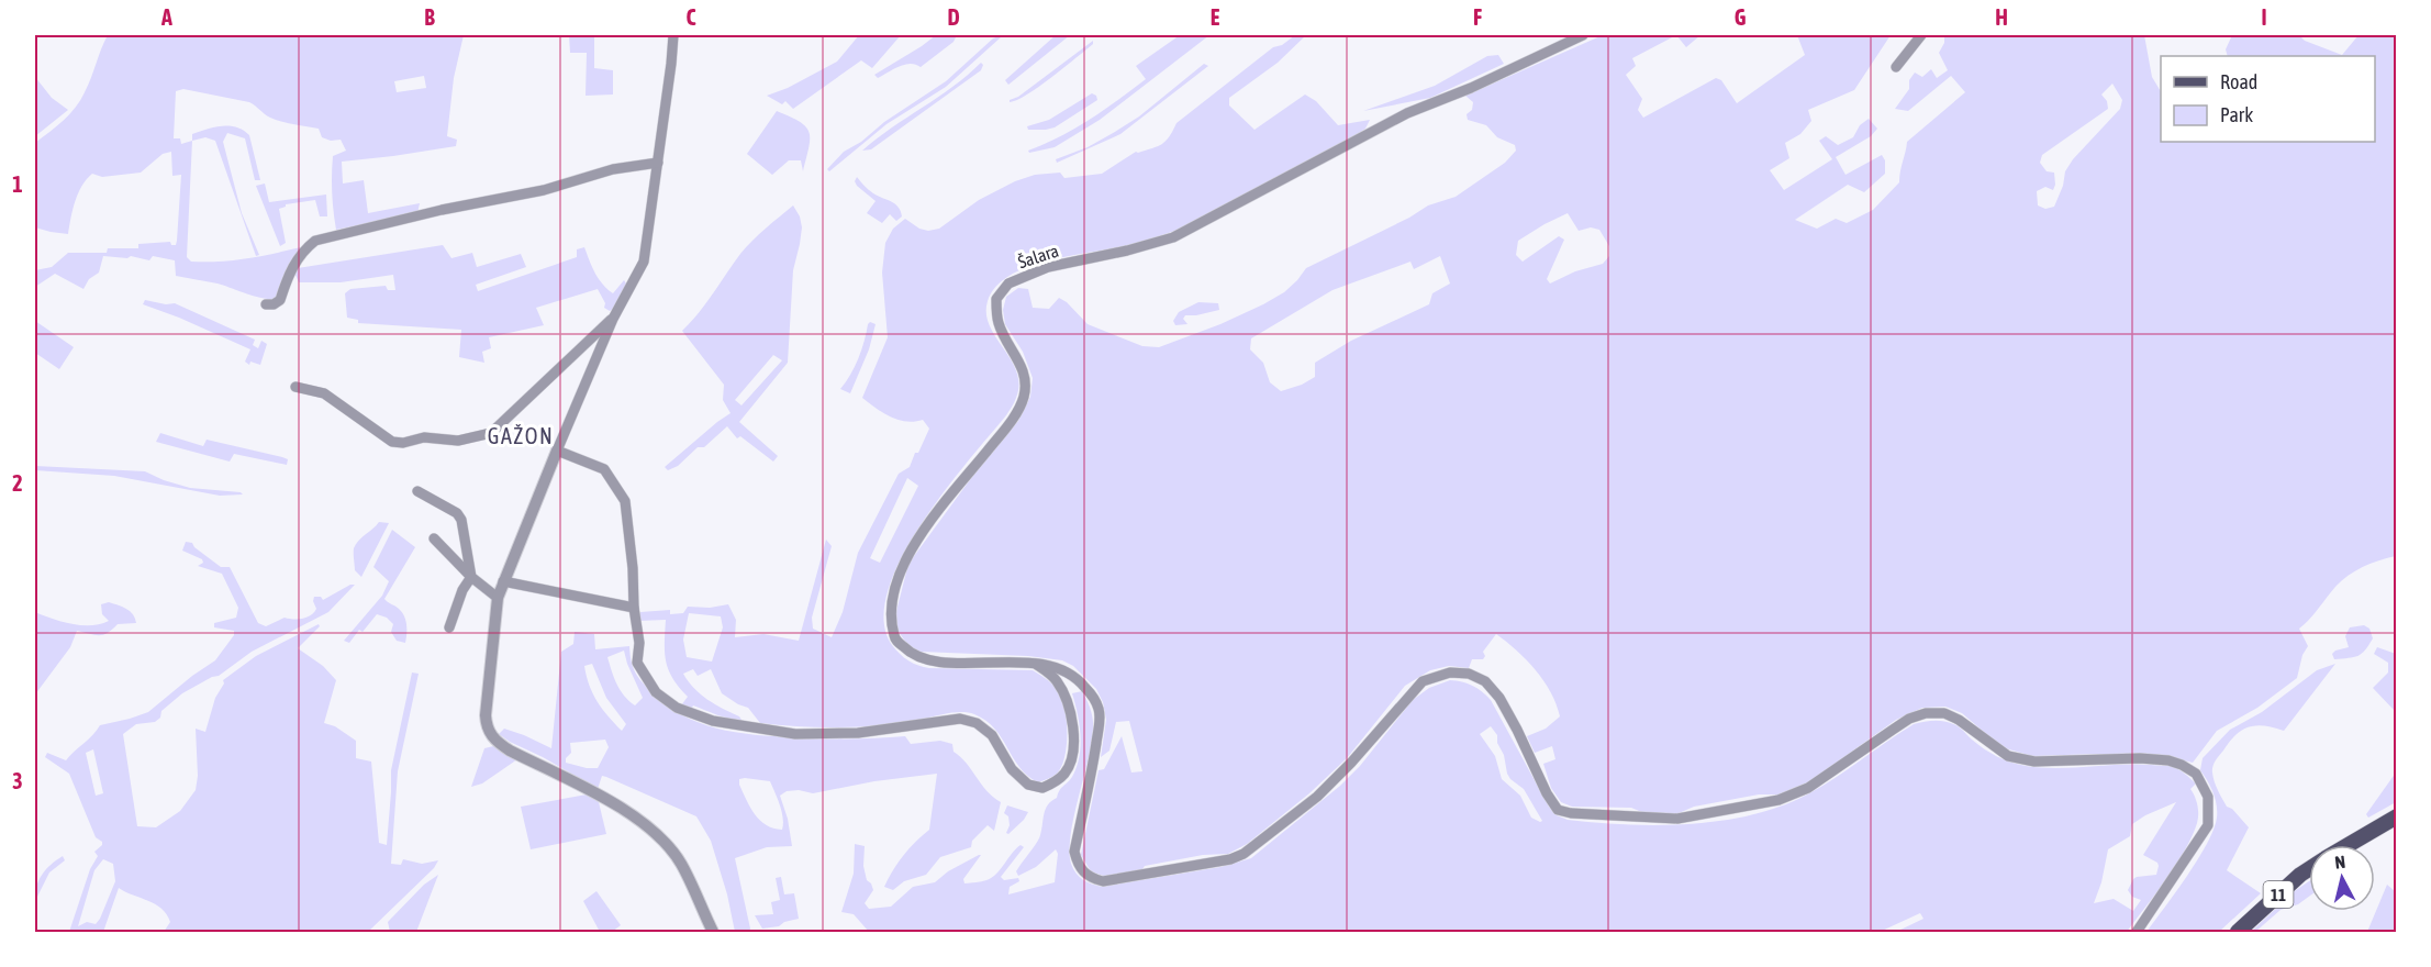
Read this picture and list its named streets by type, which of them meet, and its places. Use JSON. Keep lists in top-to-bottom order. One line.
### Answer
{"streets":{"main road":["11"],"street":["Šalara"]},"districts":["GAŽON"],"legend":["Road","Park"],"north":"top","grid":{"columns":["A","B","C","D","E","F","G","H","I"],"rows":["1","2","3"]}}
